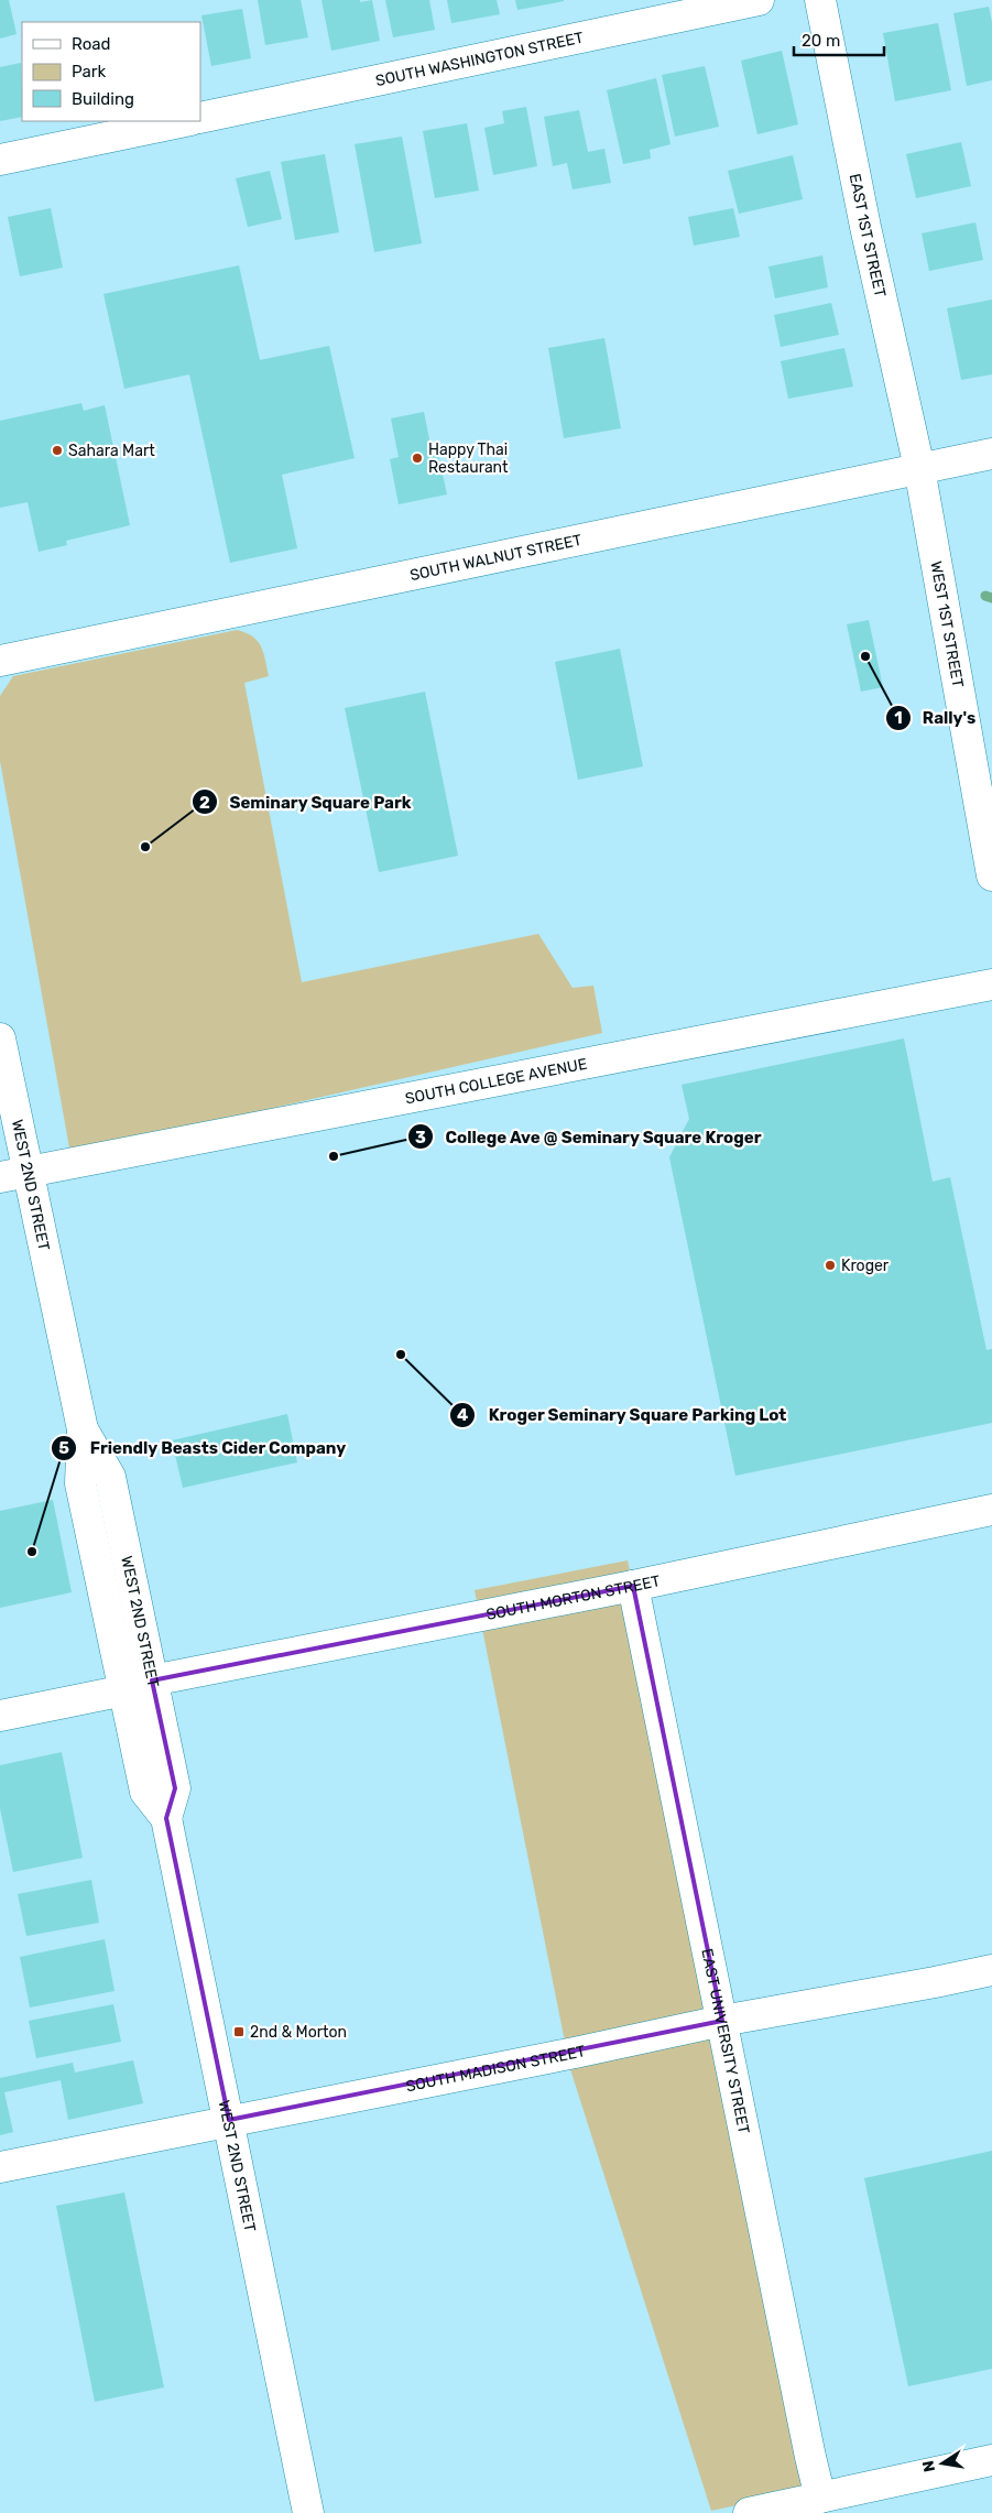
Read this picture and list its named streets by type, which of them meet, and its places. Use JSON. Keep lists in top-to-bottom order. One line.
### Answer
{"streets":{"street":["SOUTH WASHINGTON STREET","EAST 1ST STREET","SOUTH WALNUT STREET","WEST 1ST STREET","SOUTH COLLEGE AVENUE","WEST 2ND STREET","SOUTH MORTON STREET","EAST UNIVERSITY STREET","SOUTH MADISON STREET"]},"crossings":[["EAST 1ST STREET","SOUTH WALNUT STREET"],["EAST 1ST STREET","WEST 1ST STREET"],["SOUTH WALNUT STREET","WEST 1ST STREET"],["SOUTH COLLEGE AVENUE","WEST 2ND STREET"],["WEST 2ND STREET","SOUTH MORTON STREET"],["WEST 2ND STREET","SOUTH MADISON STREET"],["SOUTH MORTON STREET","EAST UNIVERSITY STREET"],["EAST UNIVERSITY STREET","SOUTH MADISON STREET"]],"places":{"other":["Sahara Mart","Happy Thai Restaurant","Rally's","Seminary Square Park","College Ave @ Seminary Square Kroger","Kroger","Kroger Seminary Square Parking Lot","Friendly Beasts Cider Company"],"transit":["2nd & Morton"]},"legend":["Road","Park","Building"],"scale_bar":"20 m","north":"left"}
